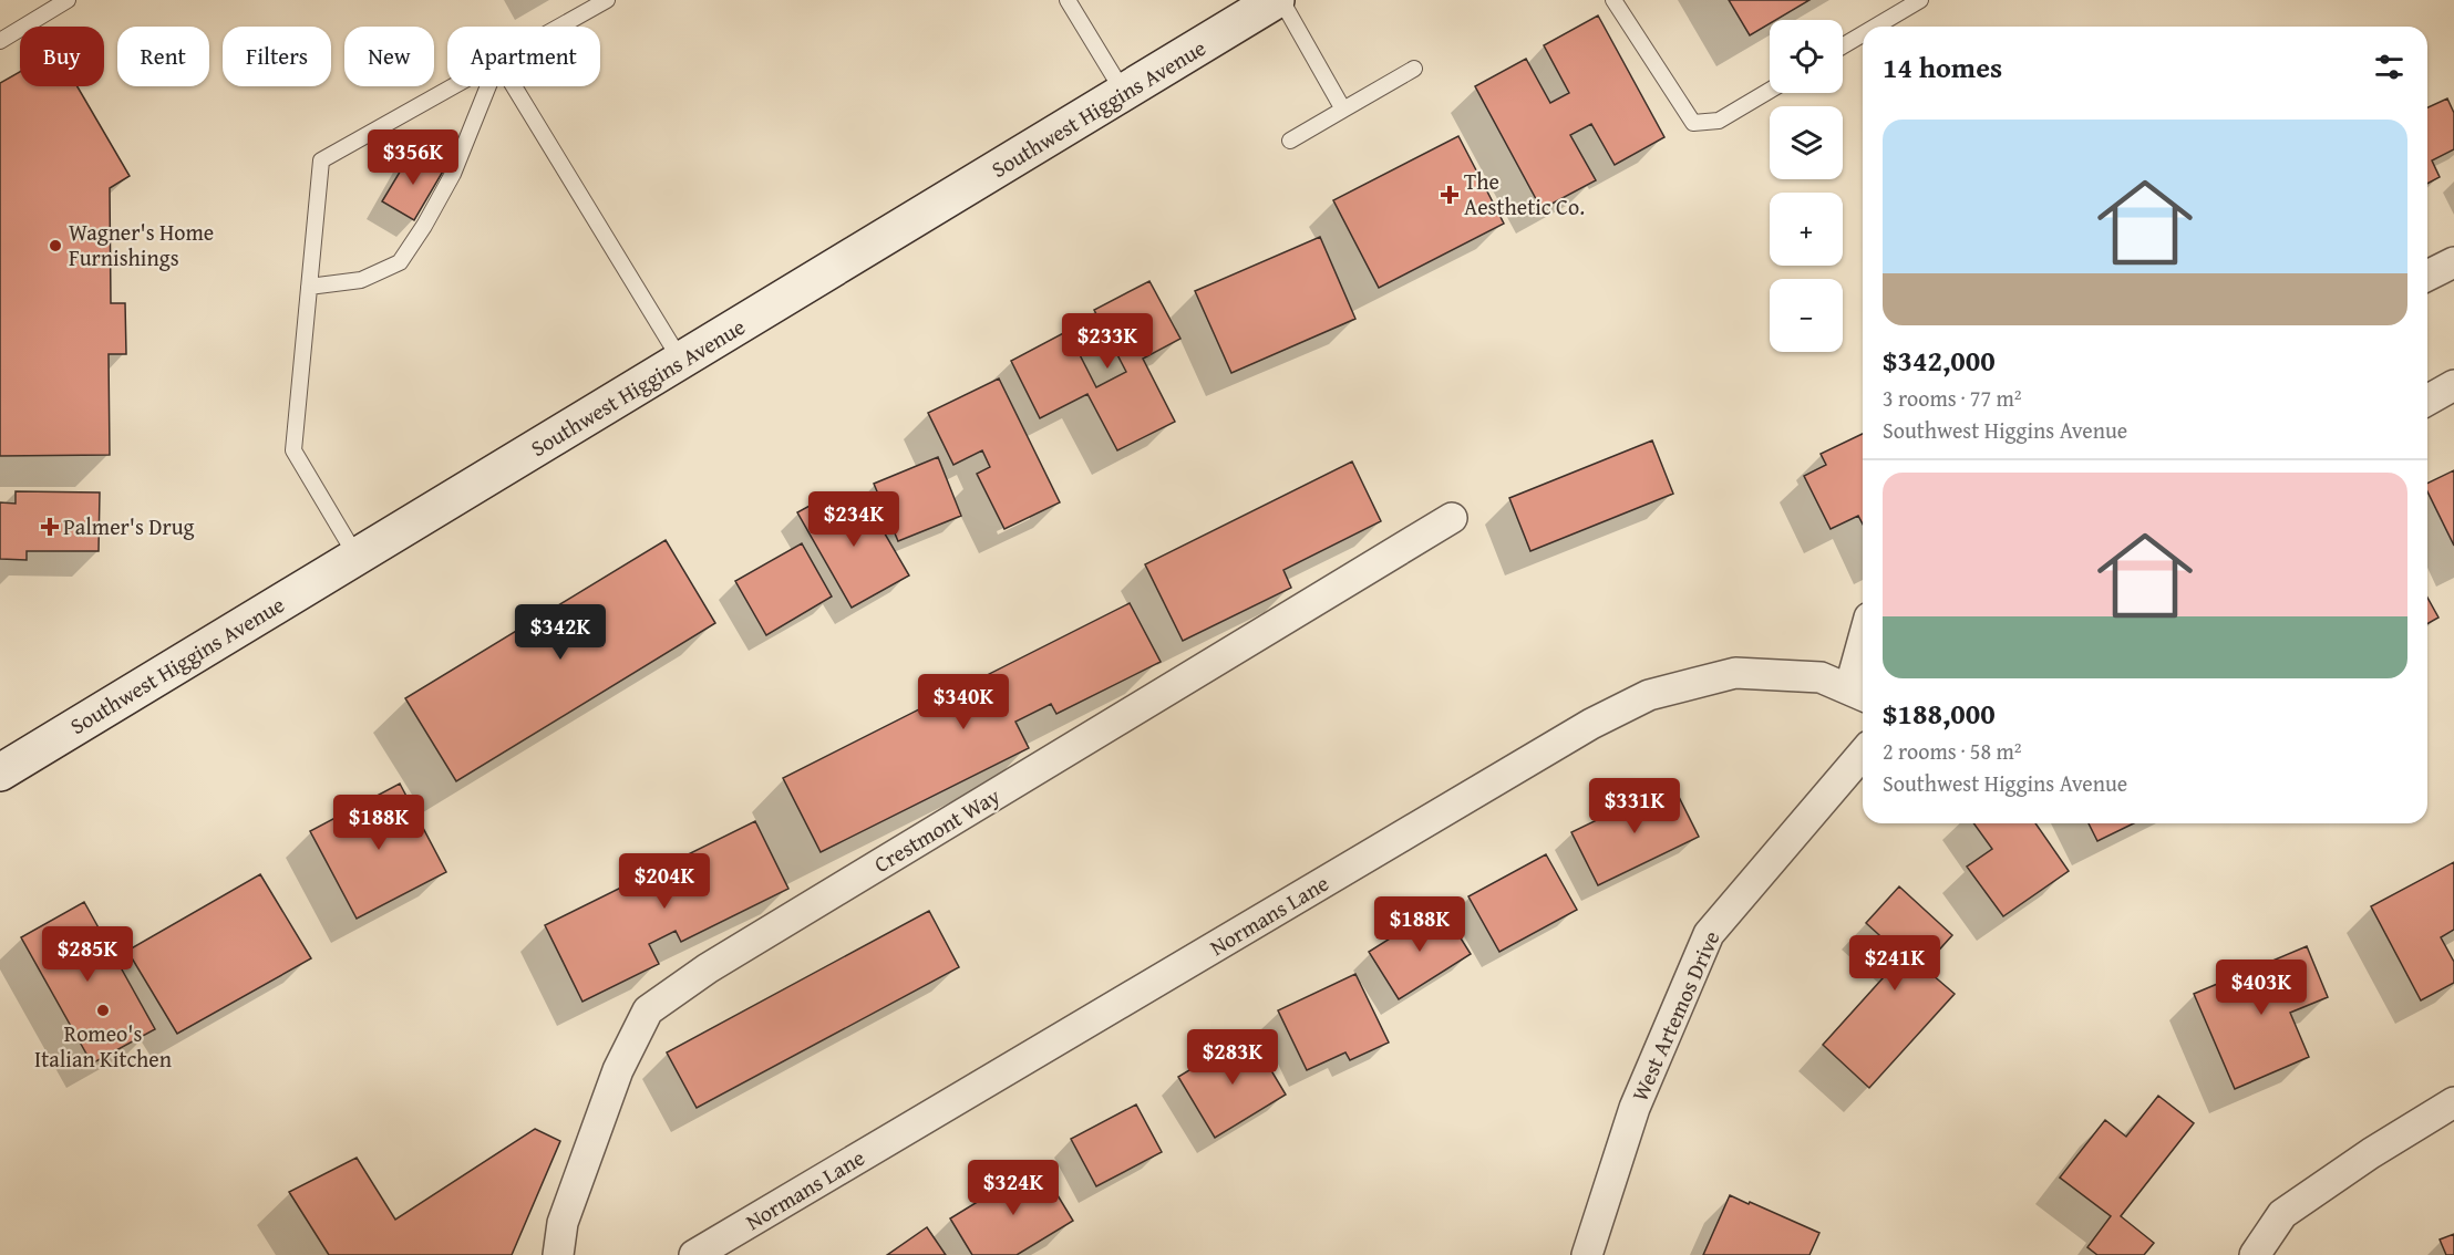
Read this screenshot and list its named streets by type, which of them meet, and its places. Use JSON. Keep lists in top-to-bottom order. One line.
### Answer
{"streets":{"main road":["Southwest Higgins Avenue"],"street":["Crestmont Way","Normans Lane","West Artemos Drive"]},"places":{"health":["The Aesthetic Co.","Palmer's Drug"],"other":["Wagner's Home Furnishings","Romeo's Italian Kitchen"]},"page":{"map_buttons":["+","−"],"chip":["Buy","Rent","Filters","New","Apartment"],"heading":"14 homes","list":[{"name":"$342,000","note":"3 rooms · 77 m² · Southwest Higgins Avenue"},{"name":"$188,000","note":"2 rooms · 58 m² · Southwest Higgins Avenue"}],"price":["$356K","$233K","$234K","$342K","$340K","$331K","$188K","$204K","$188K","$285K","$241K","$403K","$283K","$324K"]}}
